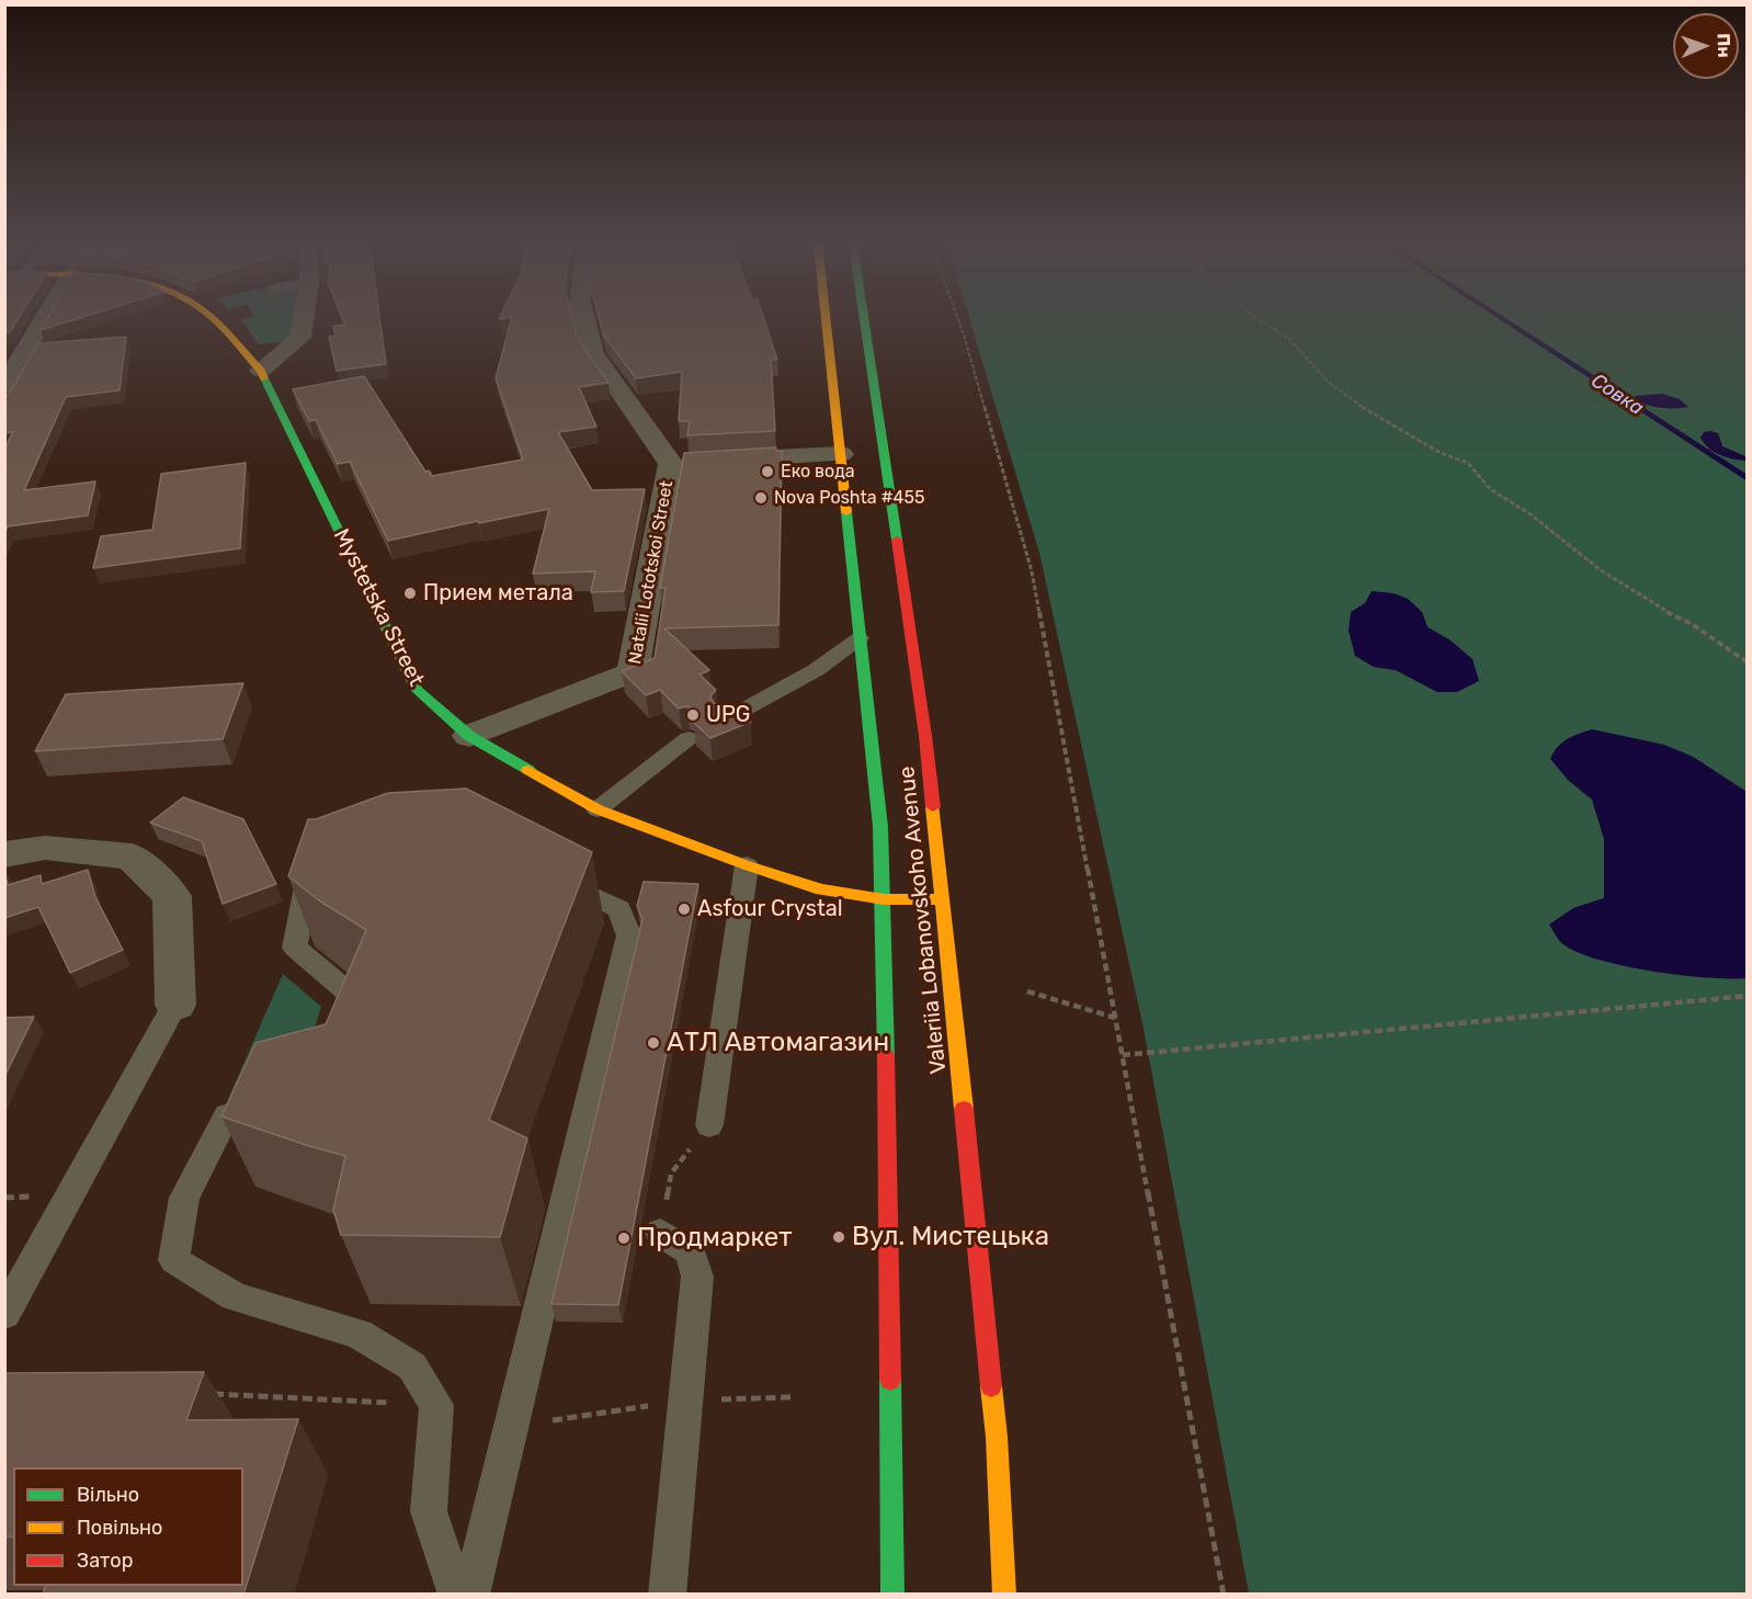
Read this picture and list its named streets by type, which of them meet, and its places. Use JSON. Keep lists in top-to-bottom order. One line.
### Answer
{"streets":{"main road":["Mystetska Street","Valeriia Lobanovskoho Avenue"],"street":["Natalii Lototskoi Street"]},"crossings":[["Natalii Lototskoi Street","Mystetska Street"],["Mystetska Street","Valeriia Lobanovskoho Avenue"]],"water":["Совка"],"places":["Еко вода","Nova Poshta #455","Прием метала","UPG","Asfour Crystal","АТЛ Автомагазин","Вул. Мистецька","Продмаркет"],"legend":["Вільно","Повільно","Затор"],"north":"right"}
